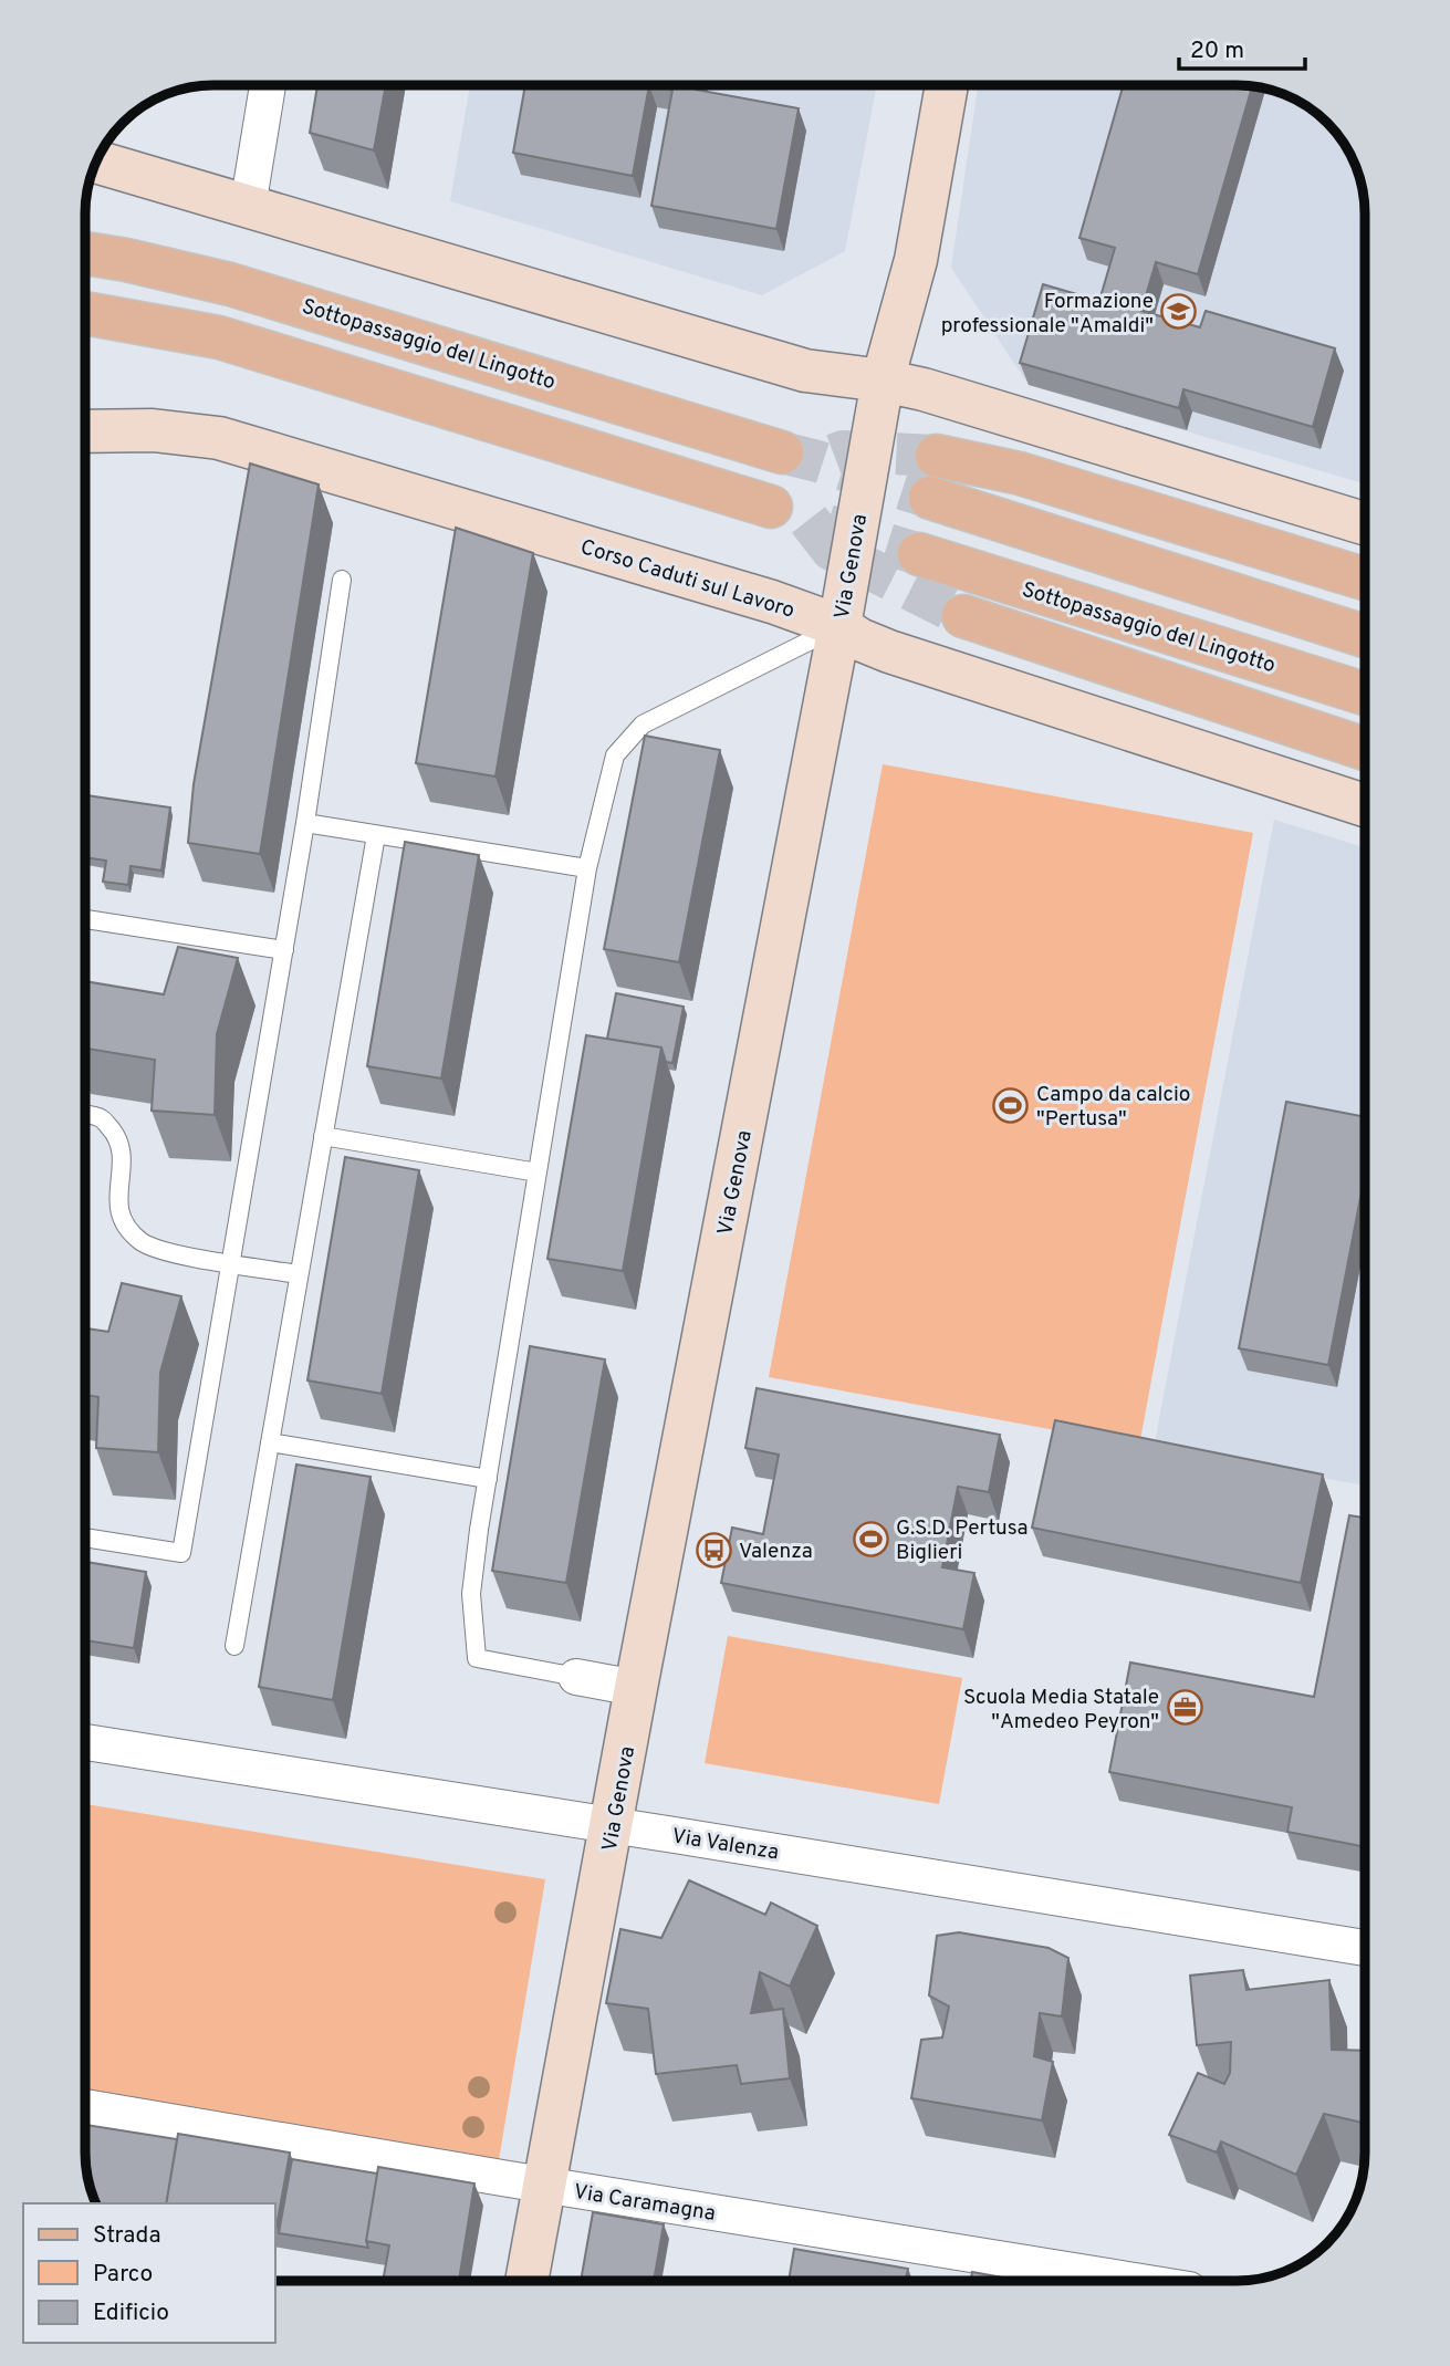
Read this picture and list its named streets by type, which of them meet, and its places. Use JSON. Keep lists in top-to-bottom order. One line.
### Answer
{"streets":{"main road":["Sottopassaggio del Lingotto"],"street":["Via Genova","Corso Caduti sul Lavoro","Via Valenza","Via Caramagna"]},"crossings":[["Via Genova","Corso Caduti sul Lavoro"],["Via Genova","Via Valenza"],["Via Genova","Via Caramagna"]],"places":{"school or university":["Formazione professionale \"Amaldi\""],"sports":["Campo da calcio \"Pertusa\"","G.S.D. Pertusa Biglieri"],"bus stop":["Valenza"],"office":["Scuola Media Statale \"Amedeo Peyron\""]},"legend":["Strada","Parco","Edificio"],"scale_bar":"20 m"}
